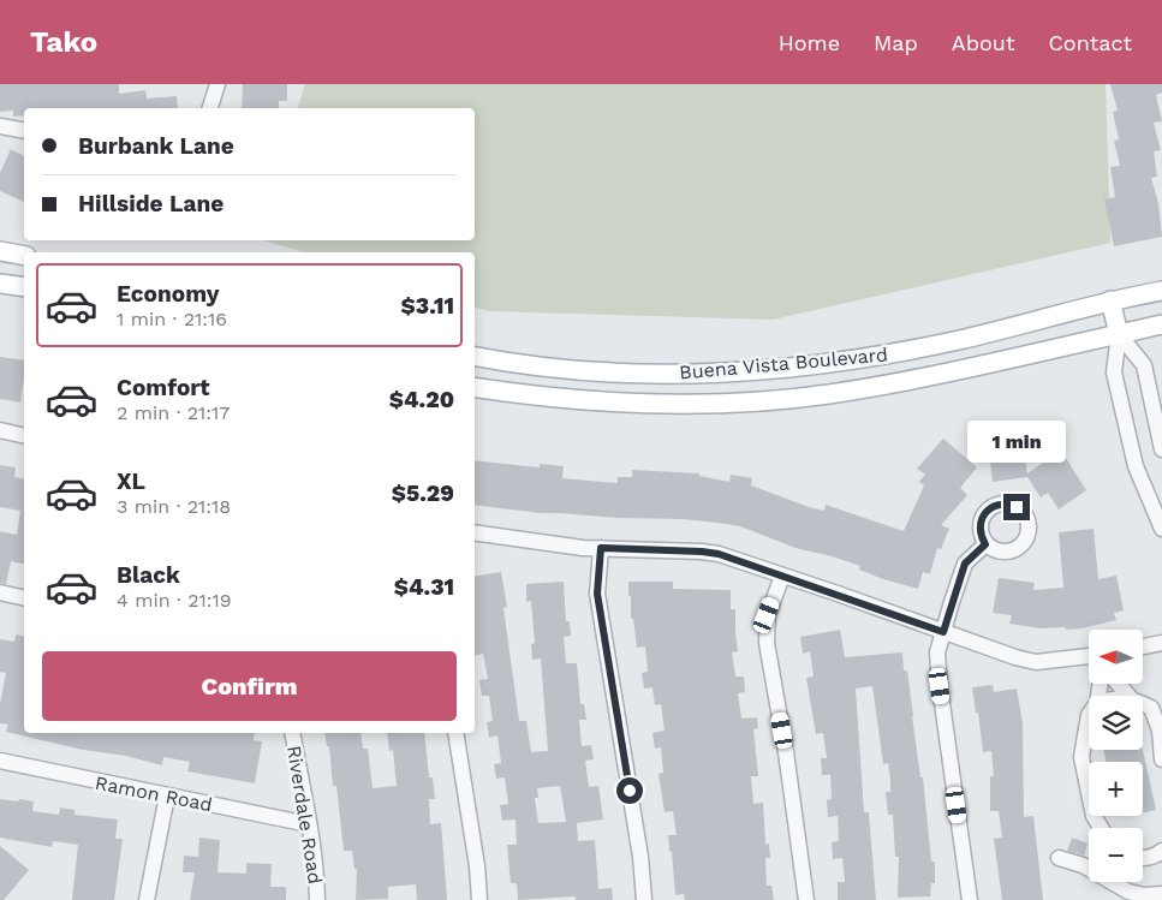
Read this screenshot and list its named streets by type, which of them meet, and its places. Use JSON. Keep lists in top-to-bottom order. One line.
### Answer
{"streets":{"main road":["Buena Vista Boulevard"],"street":["Ramon Road","Riverdale Road"]},"crossings":[["Ramon Road","Riverdale Road"]],"north":"left","page":{"header":"Tako","nav":["Home","Map","About","Contact"],"banner":["Burbank Lane","Hillside Lane"],"list":[{"name":"Economy","note":"1 min · 21:16","value":"$3.11"},{"name":"Comfort","note":"2 min · 21:17","value":"$4.20"},{"name":"XL","note":"3 min · 21:18","value":"$5.29"},{"name":"Black","note":"4 min · 21:19","value":"$4.31"}],"bubble":"1 min","map_buttons":["+","−"],"buttons":"Confirm"}}
